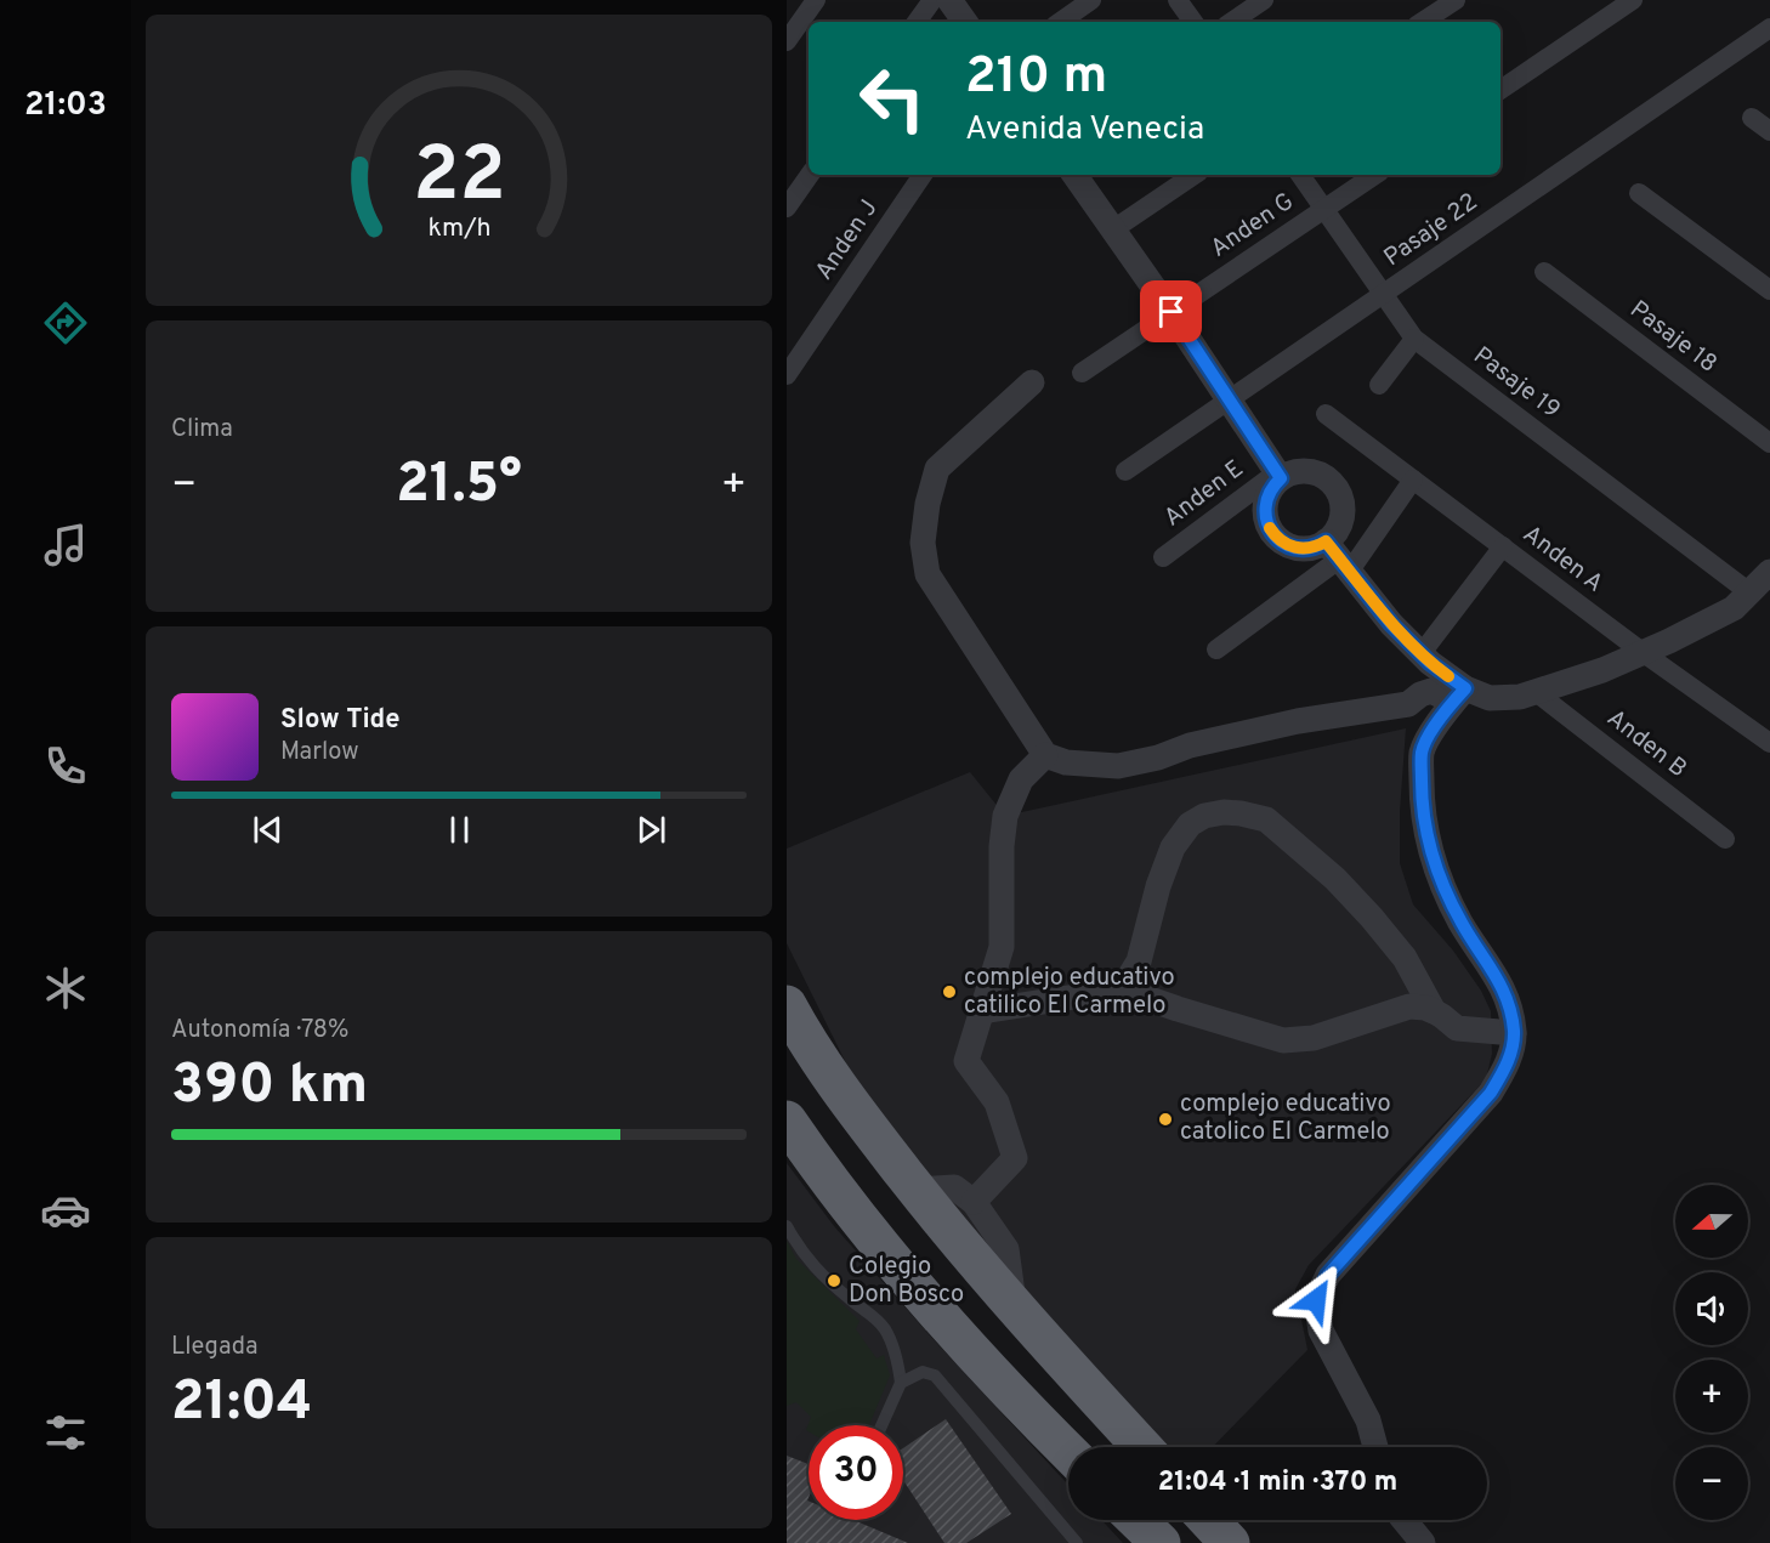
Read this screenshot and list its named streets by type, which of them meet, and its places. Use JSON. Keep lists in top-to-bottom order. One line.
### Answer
{"streets":{"street":["Anden G","Pasaje 22","Anden J","Pasaje 18","Pasaje 19","Anden E","Anden A","Anden B"]},"crossings":[["Anden G","Pasaje 19"],["Pasaje 22","Pasaje 19"]],"places":["complejo educativo catilico El Carmelo","complejo educativo catolico El Carmelo","Colegio Don Bosco"],"north":"left","page":{"tabs":"21:03","turn":["210 m","Avenida Venecia"],"tile":["Clima",["Autonomía · 78%","390 km"],["Llegada","21:04"]],"heat":["−","21.5°","+"],"song":["Slow Tide","Marlow"],"map_buttons":["+","−"],"limit":"30","trip":"21:04 · 1 min · 370 m","gauge":["22","km/h"]}}
